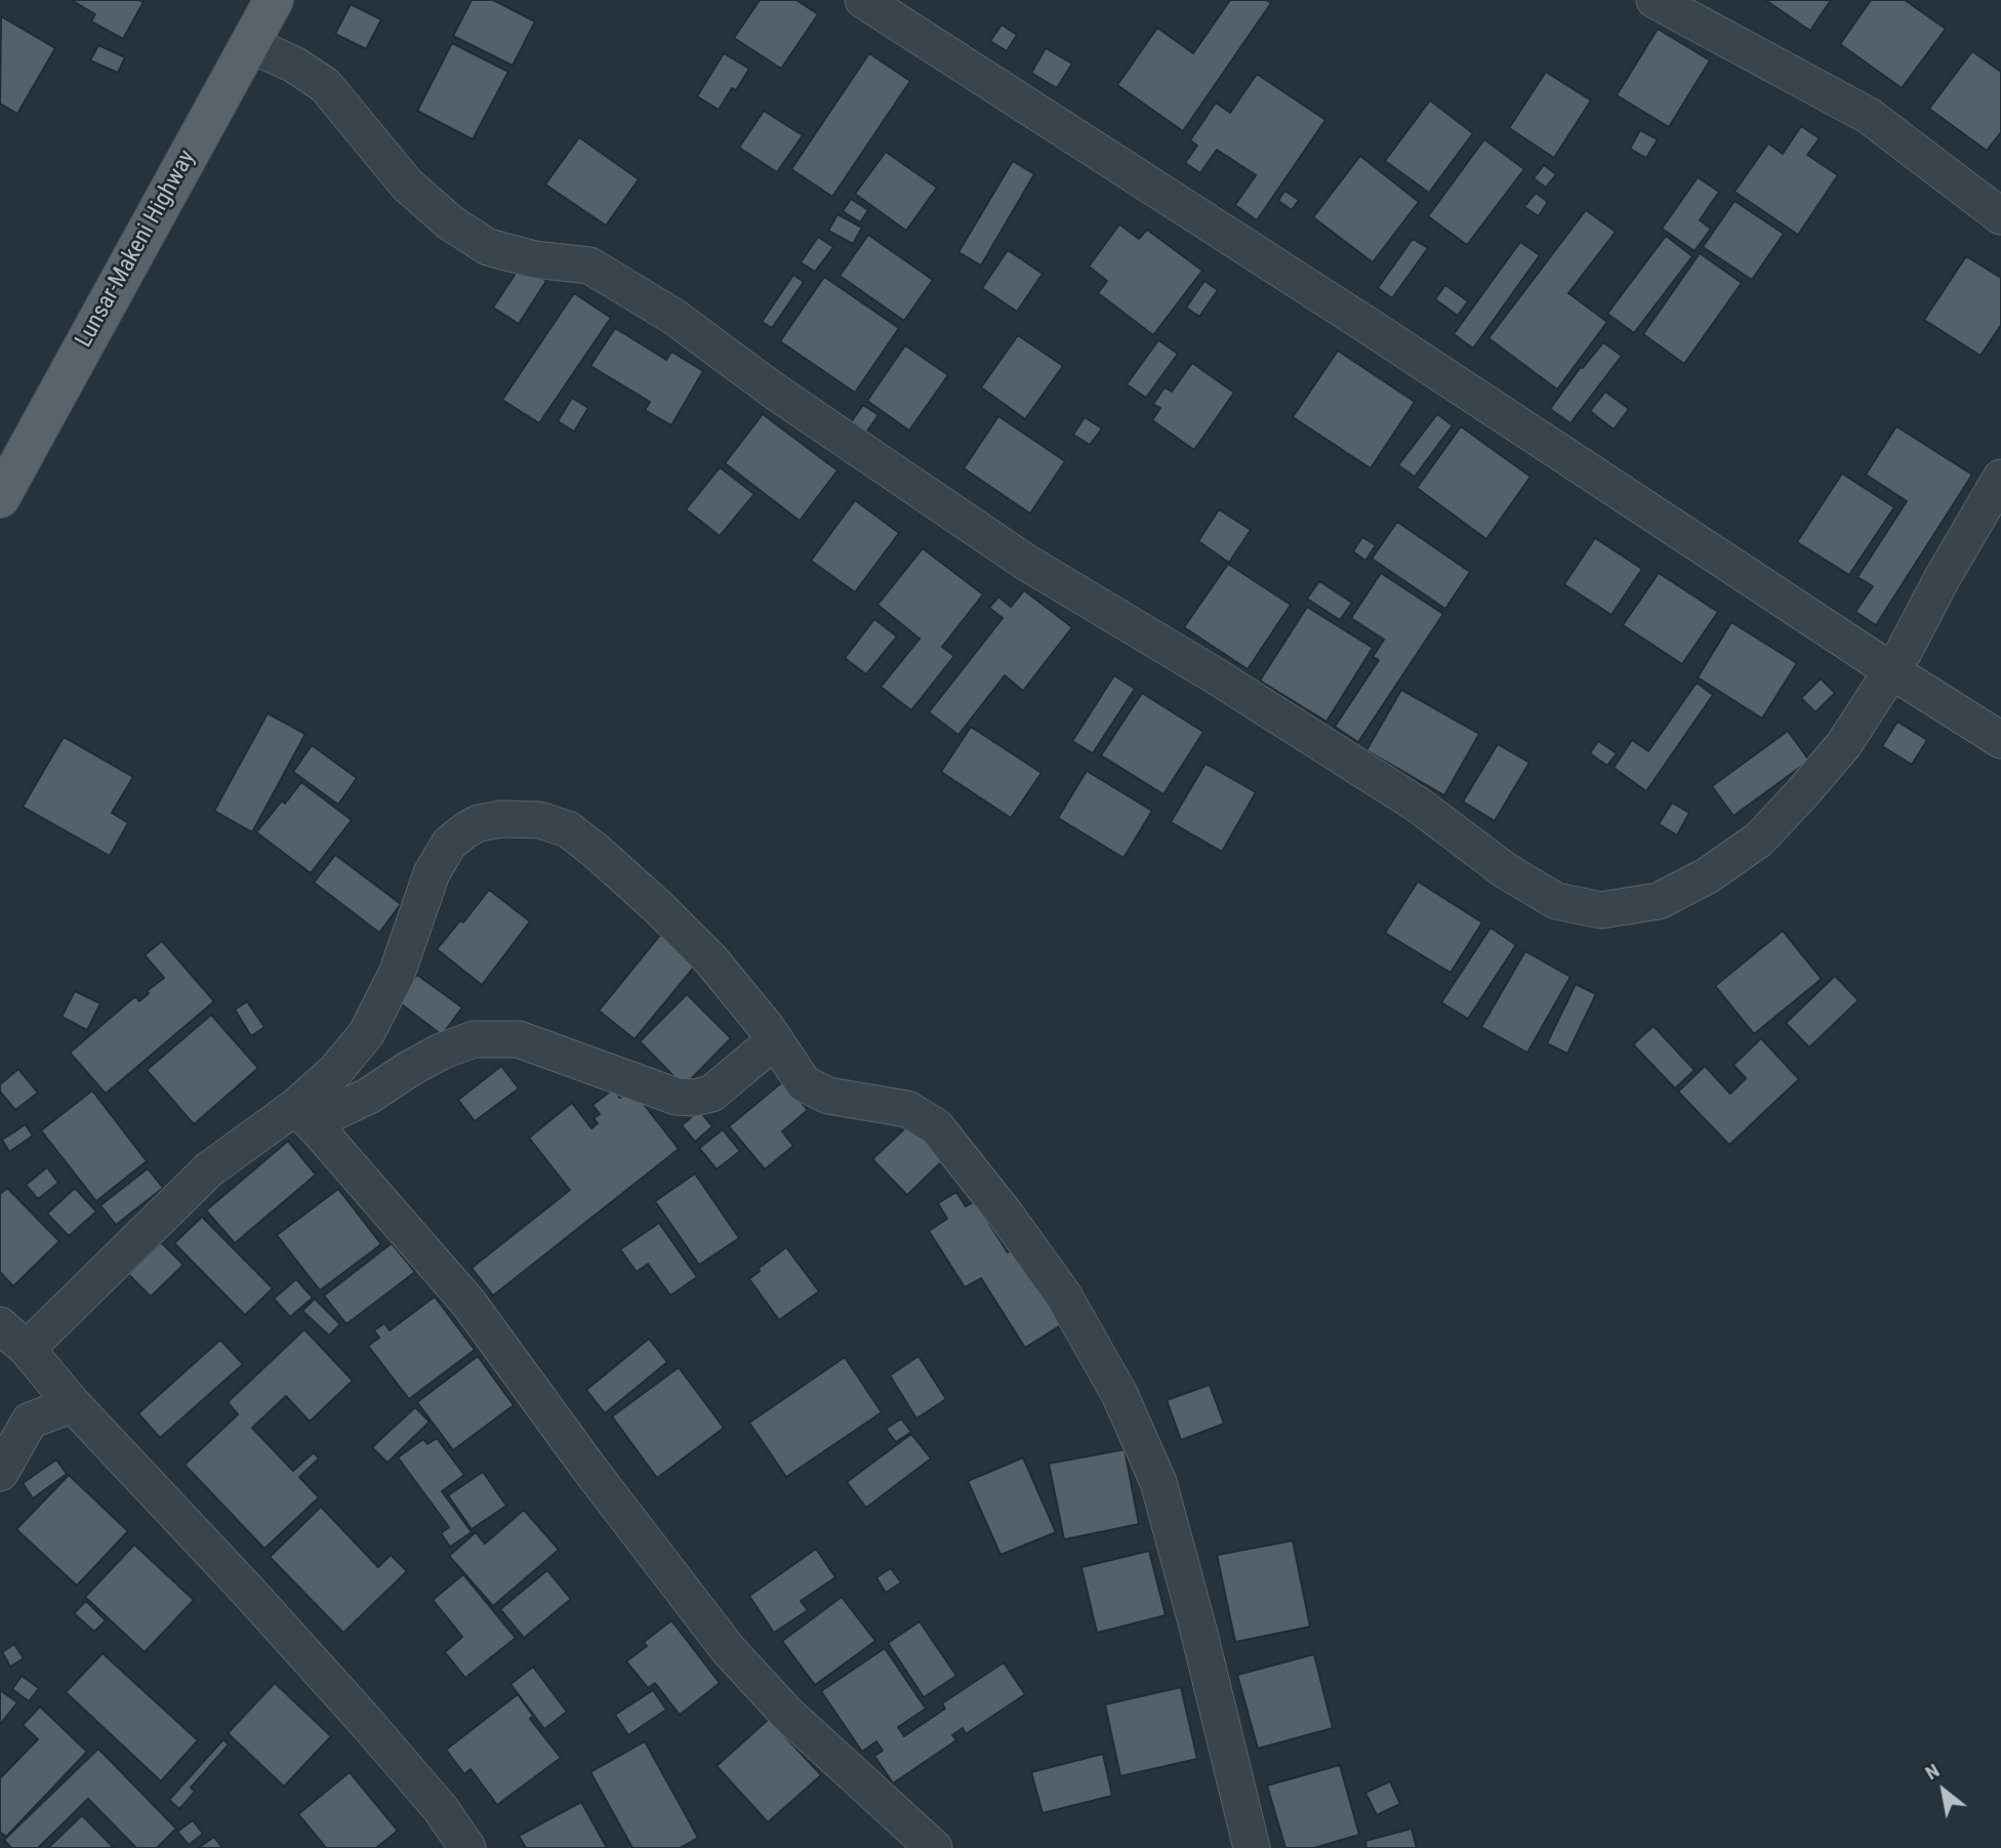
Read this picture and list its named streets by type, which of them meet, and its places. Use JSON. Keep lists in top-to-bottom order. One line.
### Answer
{"streets":{"main road":["Lunsar-Makeni Highway"]},"north":"top left"}
